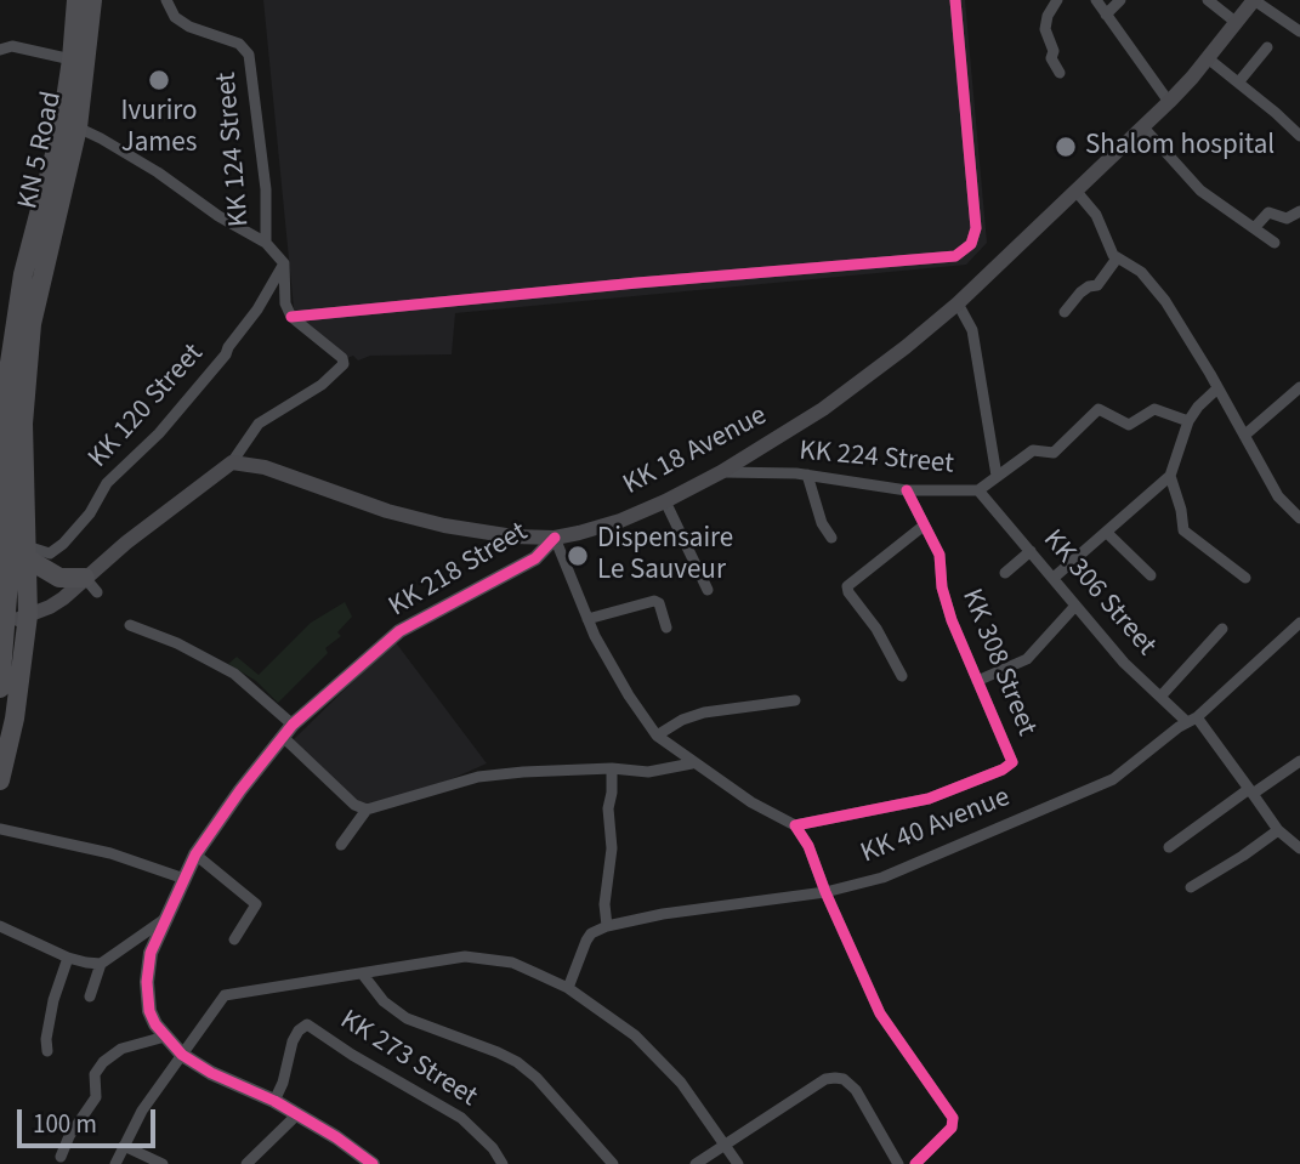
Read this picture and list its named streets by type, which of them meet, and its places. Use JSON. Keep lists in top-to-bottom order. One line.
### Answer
{"streets":{"highway":["KN 5 Road"],"main road":["KK 18 Avenue"],"street":["KK 124 Street","KK 120 Street","KK 224 Street","KK 218 Street","KK 306 Street","KK 308 Street","KK 40 Avenue","KK 273 Street"]},"crossings":[["KN 5 Road","KK 120 Street"],["KK 18 Avenue","KK 224 Street"],["KK 18 Avenue","KK 218 Street"],["KK 224 Street","KK 306 Street"],["KK 224 Street","KK 308 Street"],["KK 218 Street","KK 273 Street"],["KK 306 Street","KK 40 Avenue"]],"places":["Ivuriro James","Shalom hospital","Dispensaire Le Sauveur"],"scale_bar":"100 m"}
